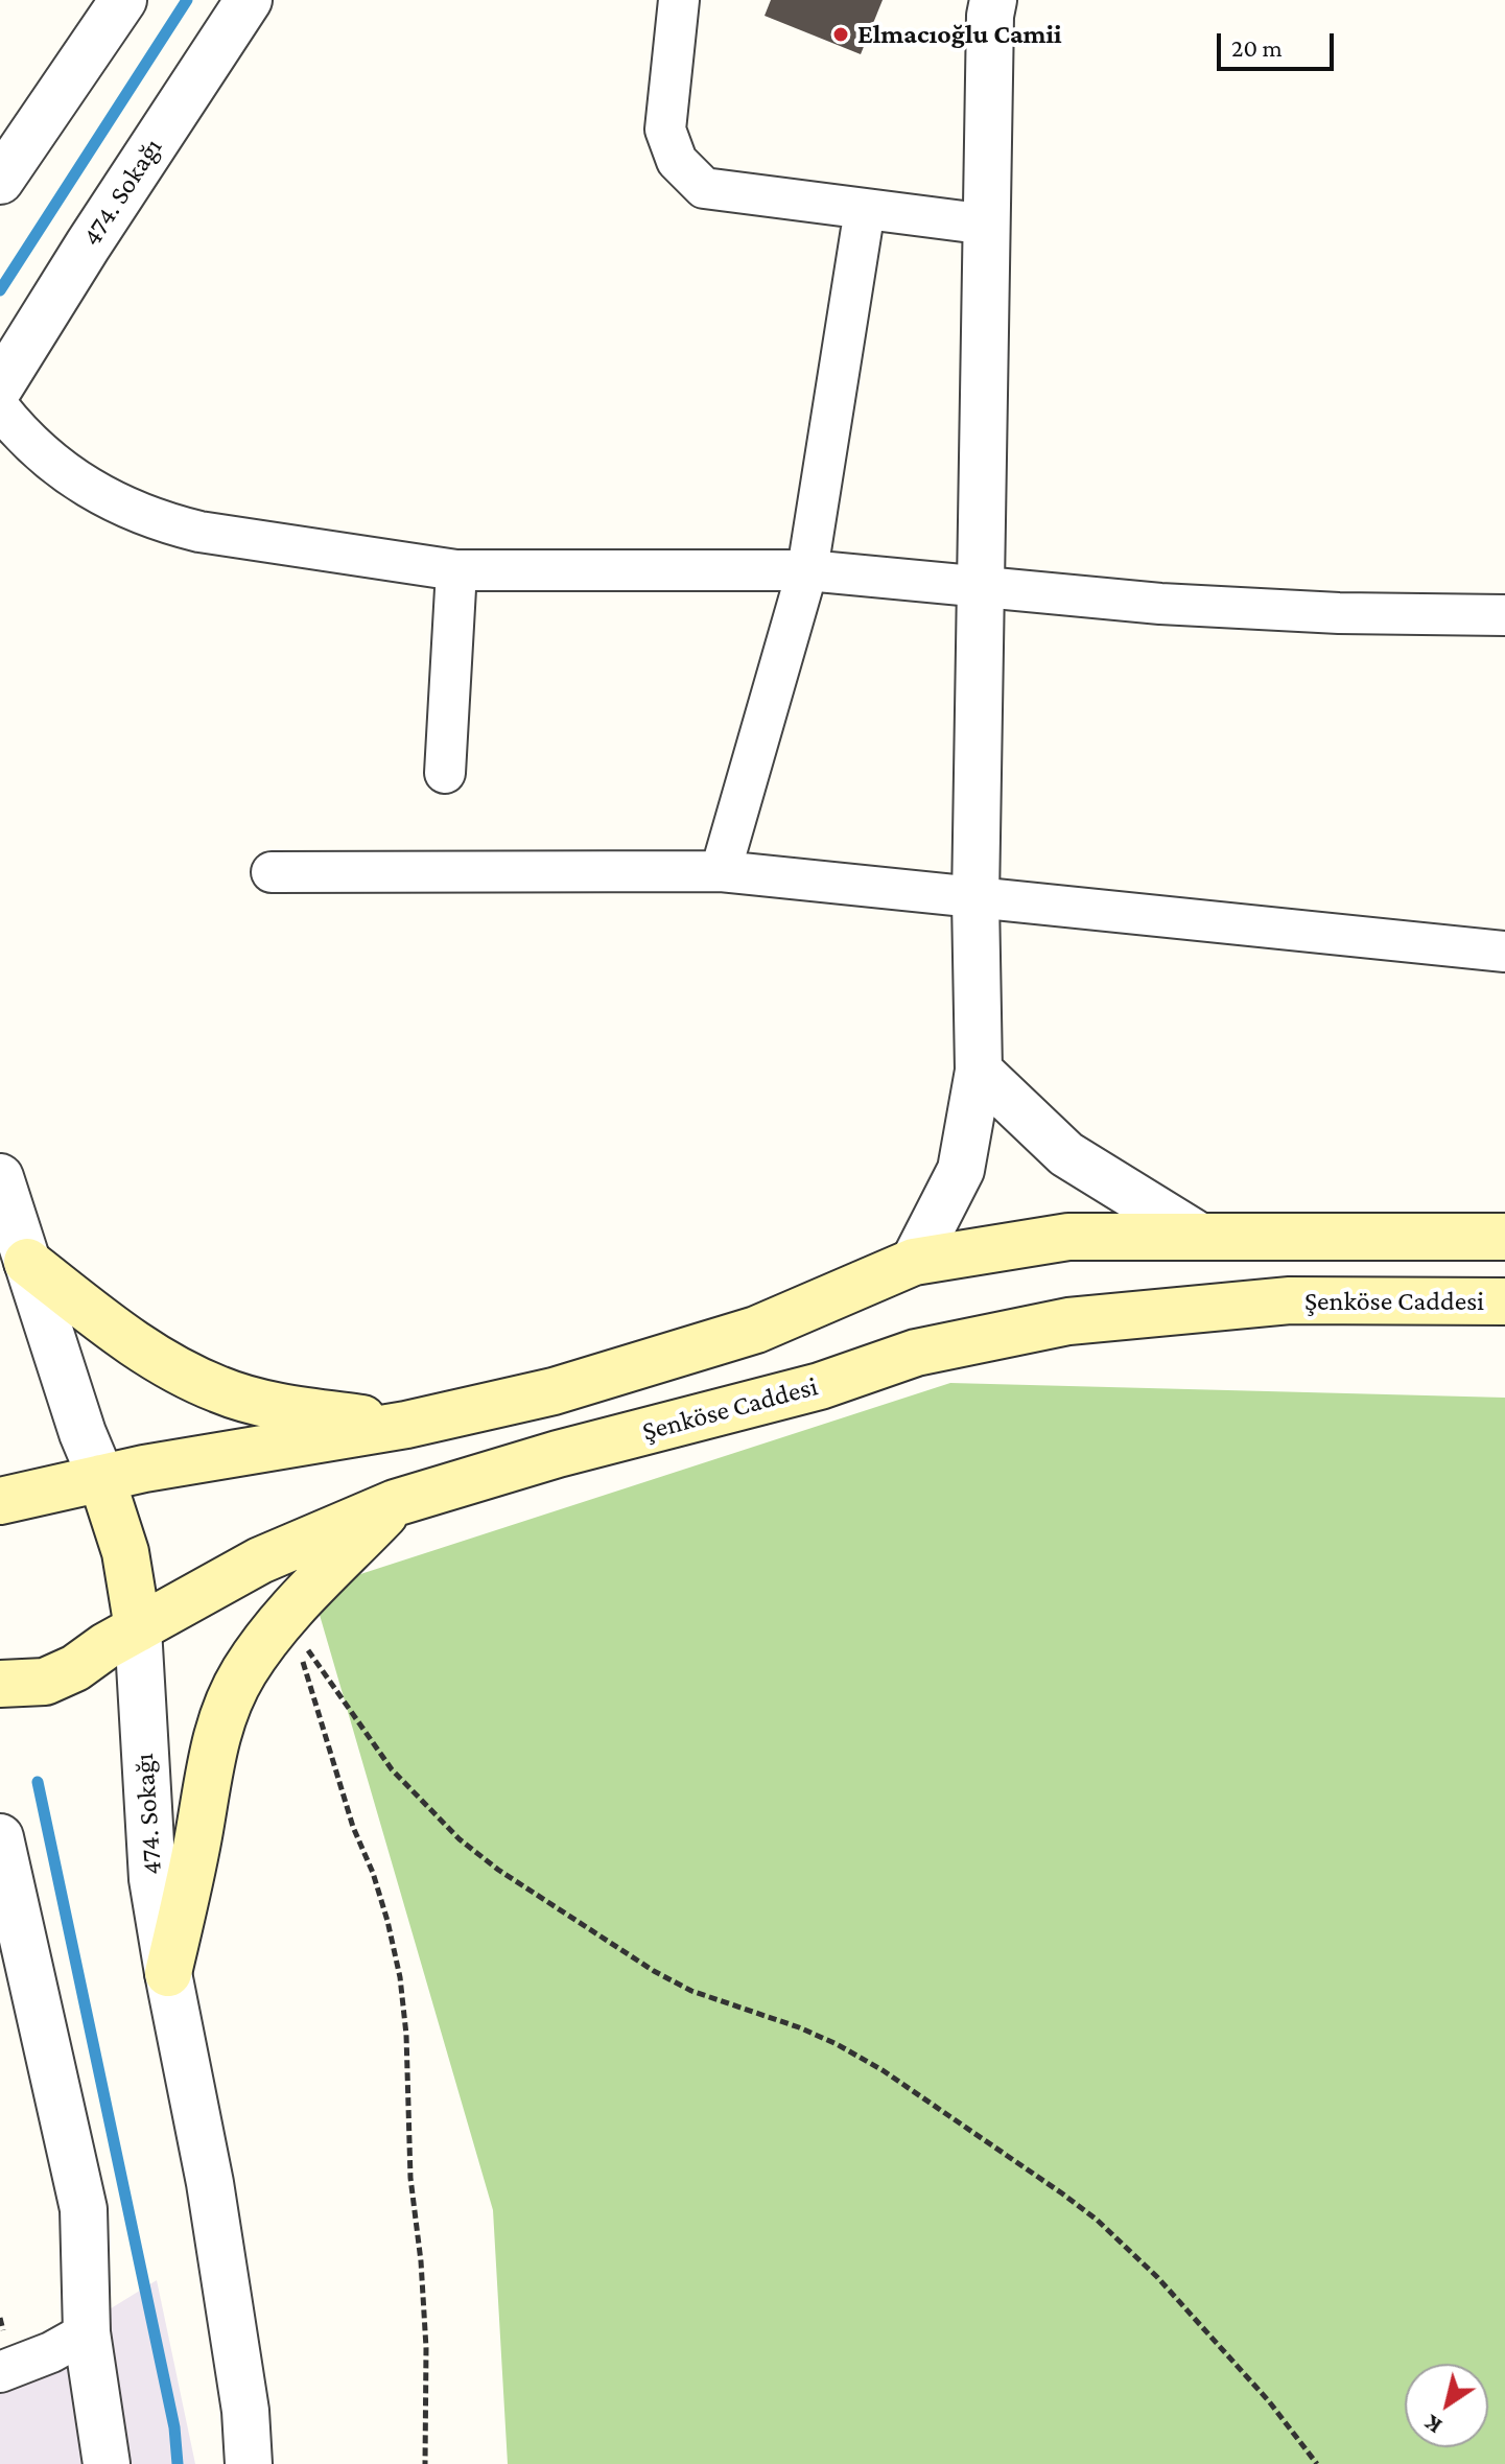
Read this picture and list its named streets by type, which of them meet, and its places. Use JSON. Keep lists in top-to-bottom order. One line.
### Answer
{"streets":{"main road":["474. Sokağı","Şenköse Caddesi"]},"crossings":[["474. Sokağı","Şenköse Caddesi"]],"places":["Elmacıoğlu Camii"],"scale_bar":"20 m","north":"bottom left"}
